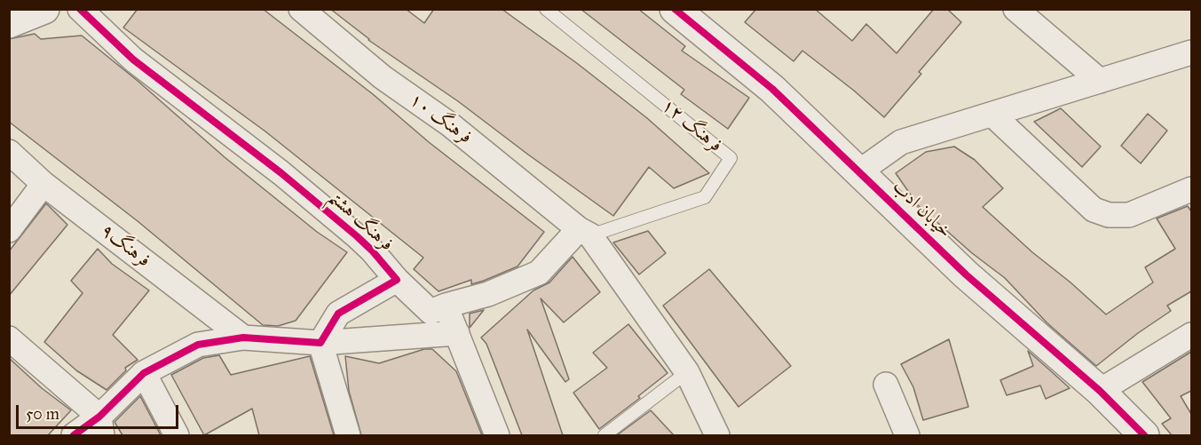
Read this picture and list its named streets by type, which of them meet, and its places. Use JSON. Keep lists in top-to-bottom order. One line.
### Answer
{"streets":{"street":["فرهنگ ۱۰","خیابان ادب","فرهنگ هشتم","فرهنگ۹"],"lane":["فرهنگ ۱۲"]},"crossings":[["فرهنگ ۱۰","فرهنگ ۱۲"]],"scale_bar":"50 m"}
